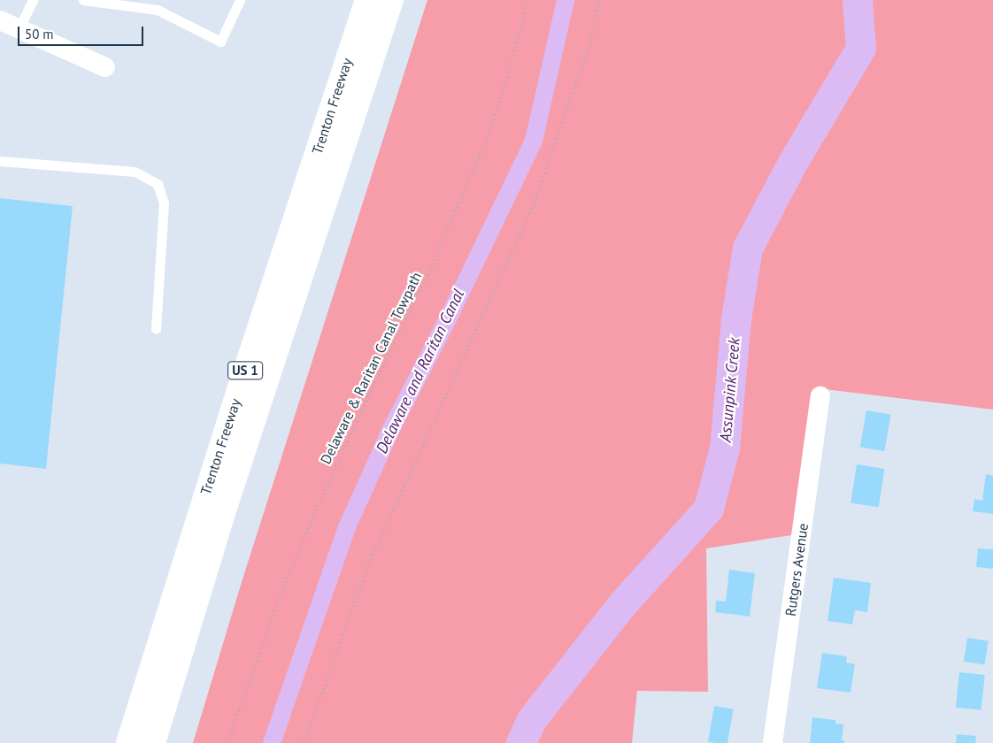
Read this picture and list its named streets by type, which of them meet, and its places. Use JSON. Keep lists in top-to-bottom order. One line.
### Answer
{"streets":{"highway":["Trenton Freeway","US 1"],"street":["Rutgers Avenue"],"path":["Delaware & Raritan Canal Towpath"]},"water":["Delaware and Raritan Canal","Assunpink Creek"],"scale_bar":"50 m"}
